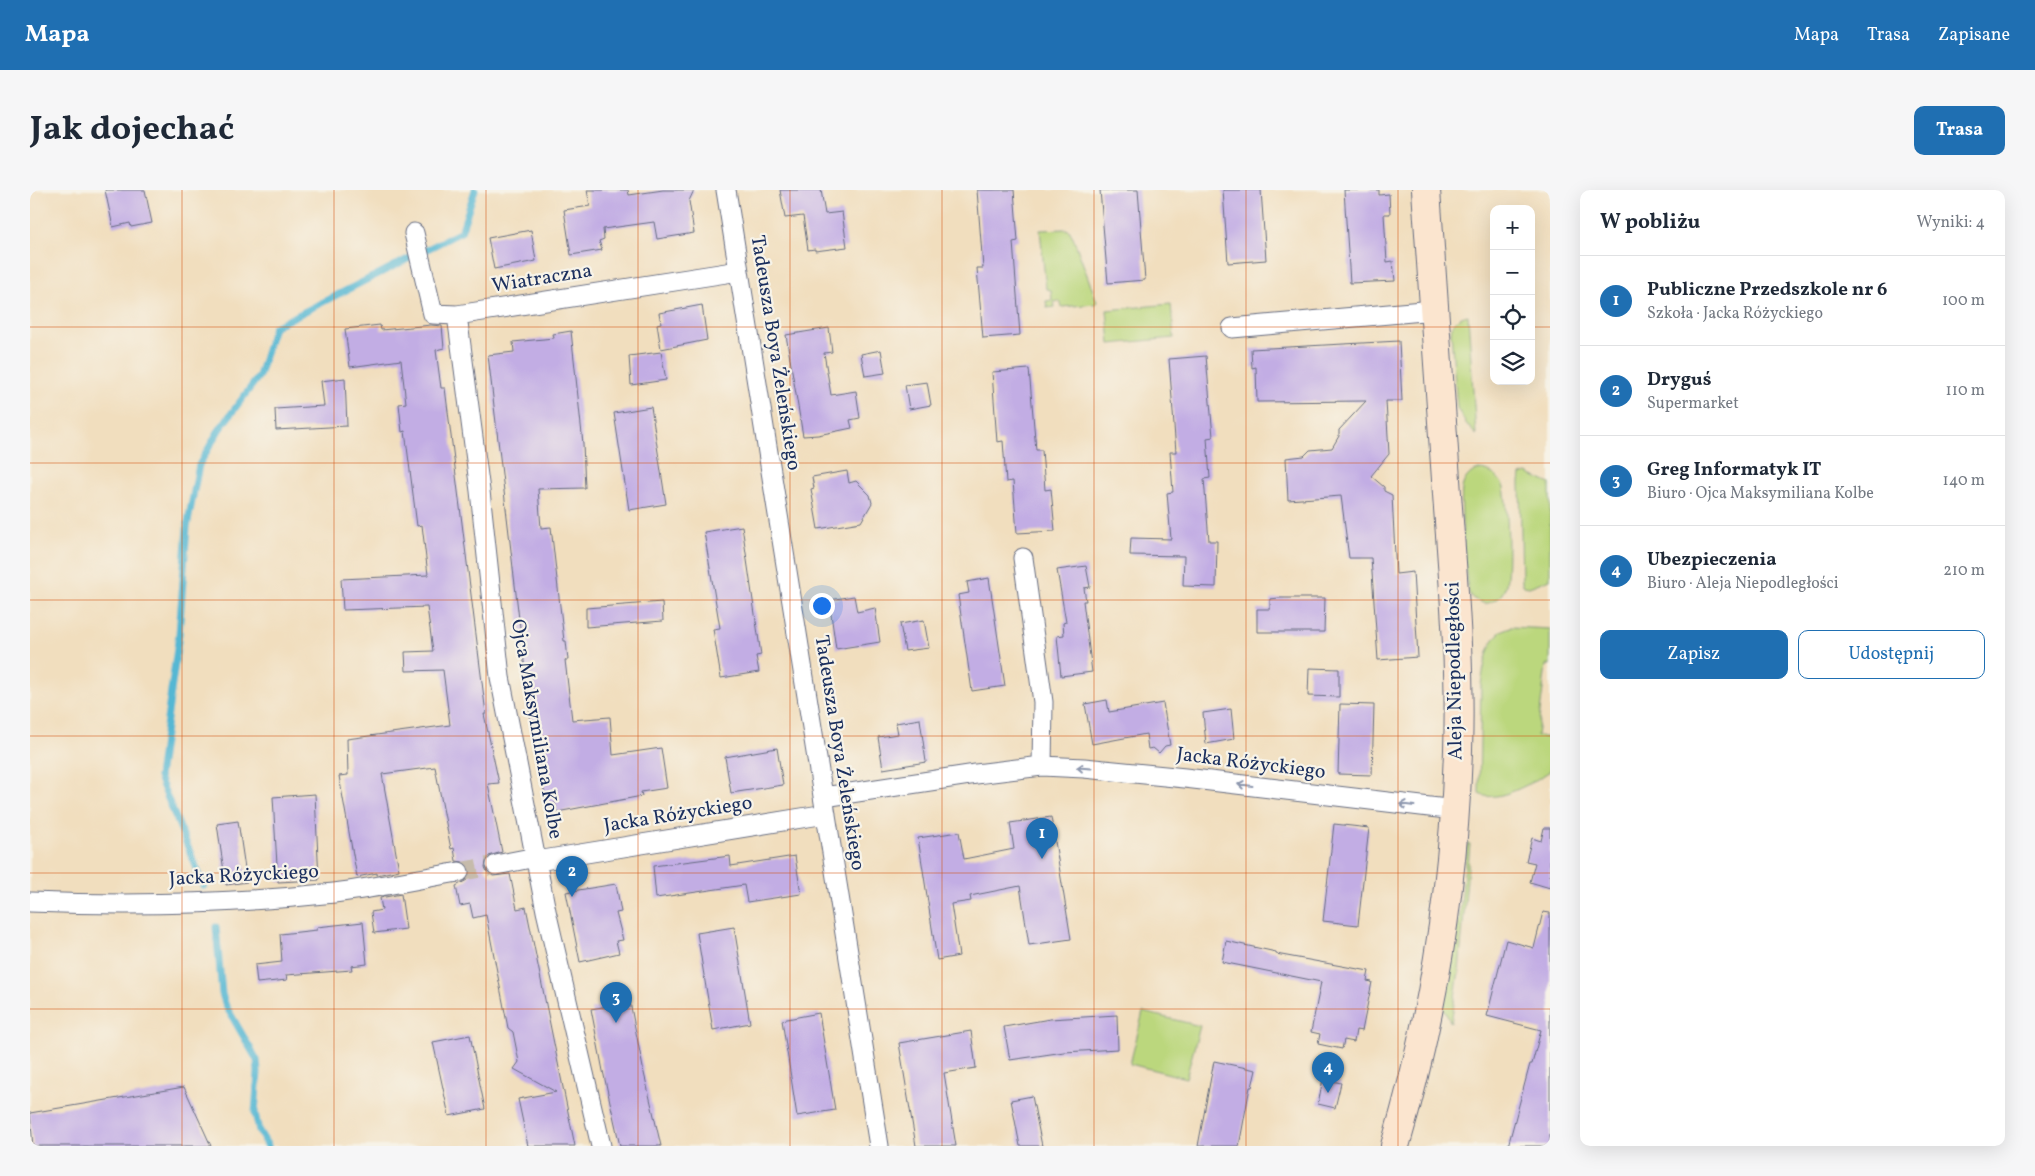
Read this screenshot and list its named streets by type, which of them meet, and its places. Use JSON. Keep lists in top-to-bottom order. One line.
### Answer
{"streets":{"street":["Wiatraczna","Tadeusza Boya Żeleńskiego","Aleja Niepodległości","Ojca Maksymiliana Kolbe","Jacka Różyckiego"]},"crossings":[["Wiatraczna","Tadeusza Boya Żeleńskiego"],["Wiatraczna","Ojca Maksymiliana Kolbe"],["Tadeusza Boya Żeleńskiego","Jacka Różyckiego"],["Aleja Niepodległości","Jacka Różyckiego"],["Ojca Maksymiliana Kolbe","Jacka Różyckiego"]],"page":{"header":"Mapa","nav":["Mapa","Trasa","Zapisane"],"title":"Jak dojechać","buttons":["Trasa",["Zapisz","Udostępnij"]],"heading":["W pobliżu","Wyniki: 4"],"map_buttons":["+","−"],"list":[{"mark":"1","name":"Publiczne Przedszkole nr 6","note":"Szkoła · Jacka Różyckiego","value":"100 m"},{"mark":"2","name":"Dryguś","note":"Supermarket","value":"110 m"},{"mark":"3","name":"Greg Informatyk IT","note":"Biuro · Ojca Maksymiliana Kolbe","value":"140 m"},{"mark":"4","name":"Ubezpieczenia","note":"Biuro · Aleja Niepodległości","value":"210 m"}],"pins":["1","2","3","4"]}}
